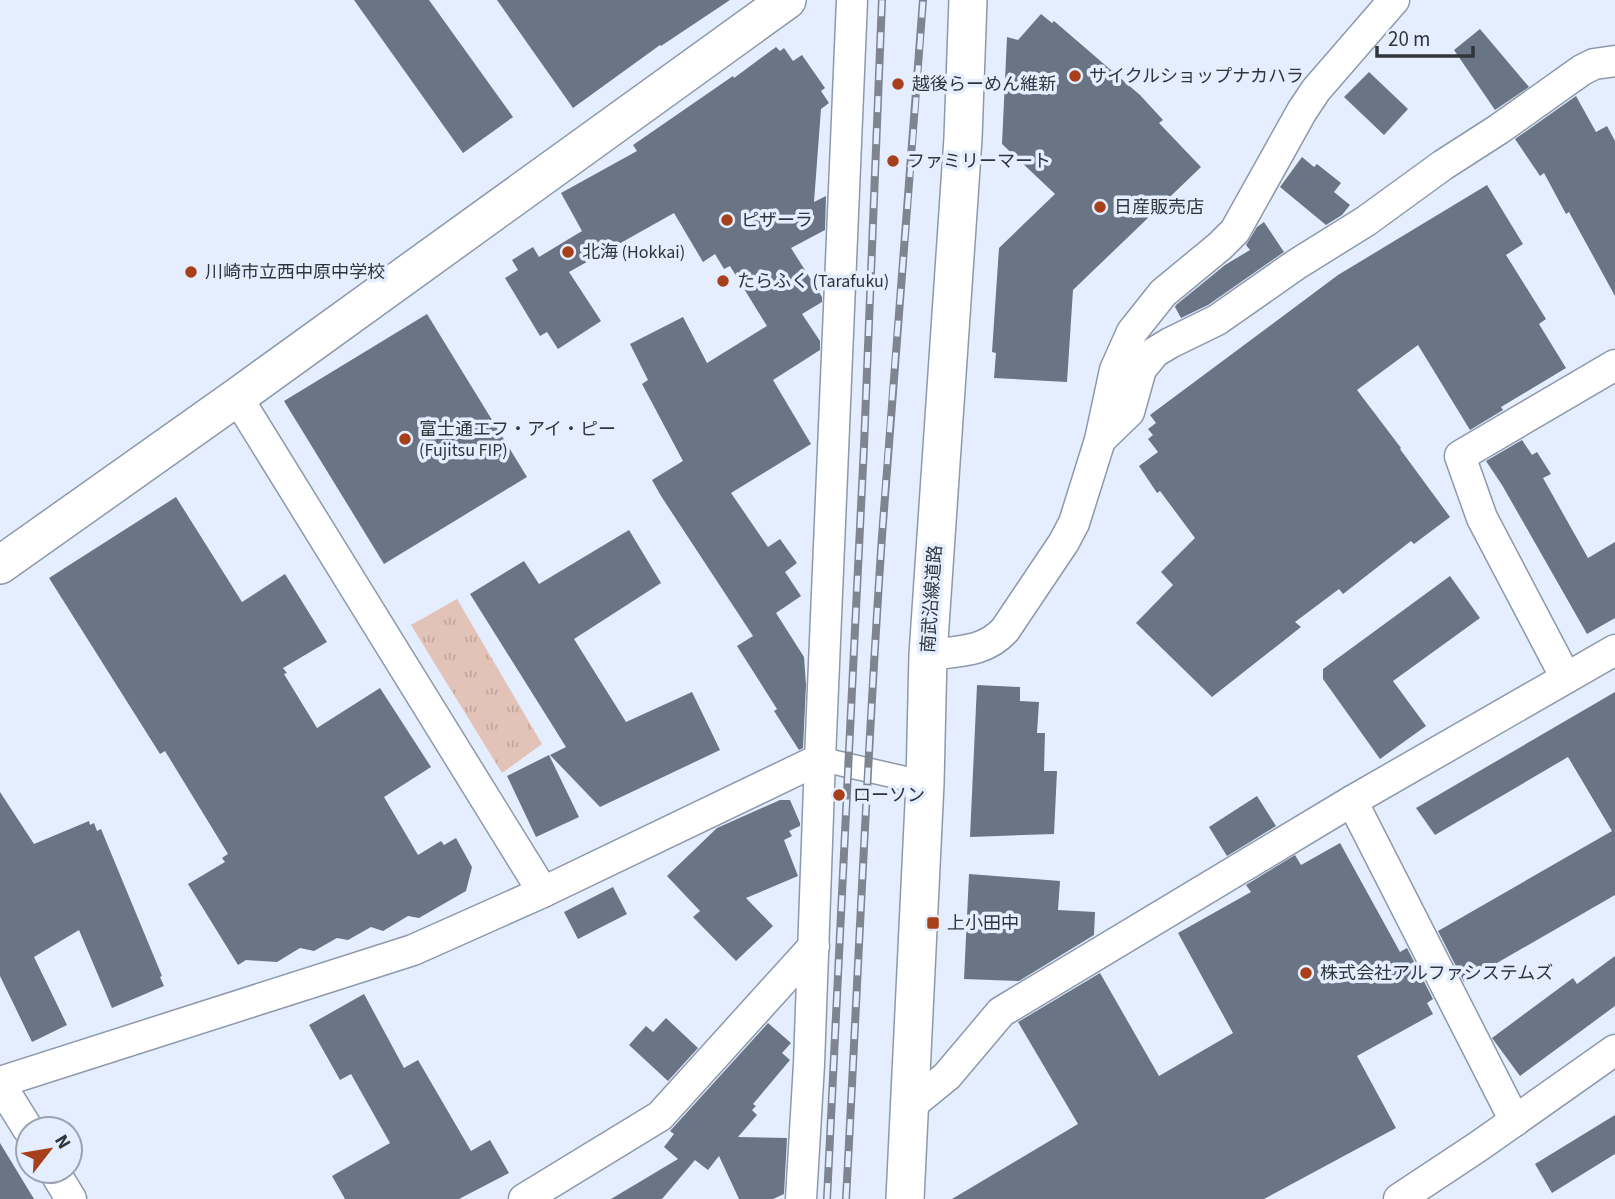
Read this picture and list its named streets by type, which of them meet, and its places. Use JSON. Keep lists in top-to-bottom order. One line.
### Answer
{"streets":{"street":["南武沿線道路"]},"places":{"other":["サイクルショップナカハラ","越後らーめん維新","ファミリーマート","日産販売店","ピザーラ","北海 (Hokkai)","川崎市立西中原中学校","たらふく (Tarafuku)","富士通エフ・アイ・ピー (Fujitsu FIP)","ローソン","株式会社アルファシステムズ"],"transit":["上小田中"]},"scale_bar":"20 m","north":"top right"}
